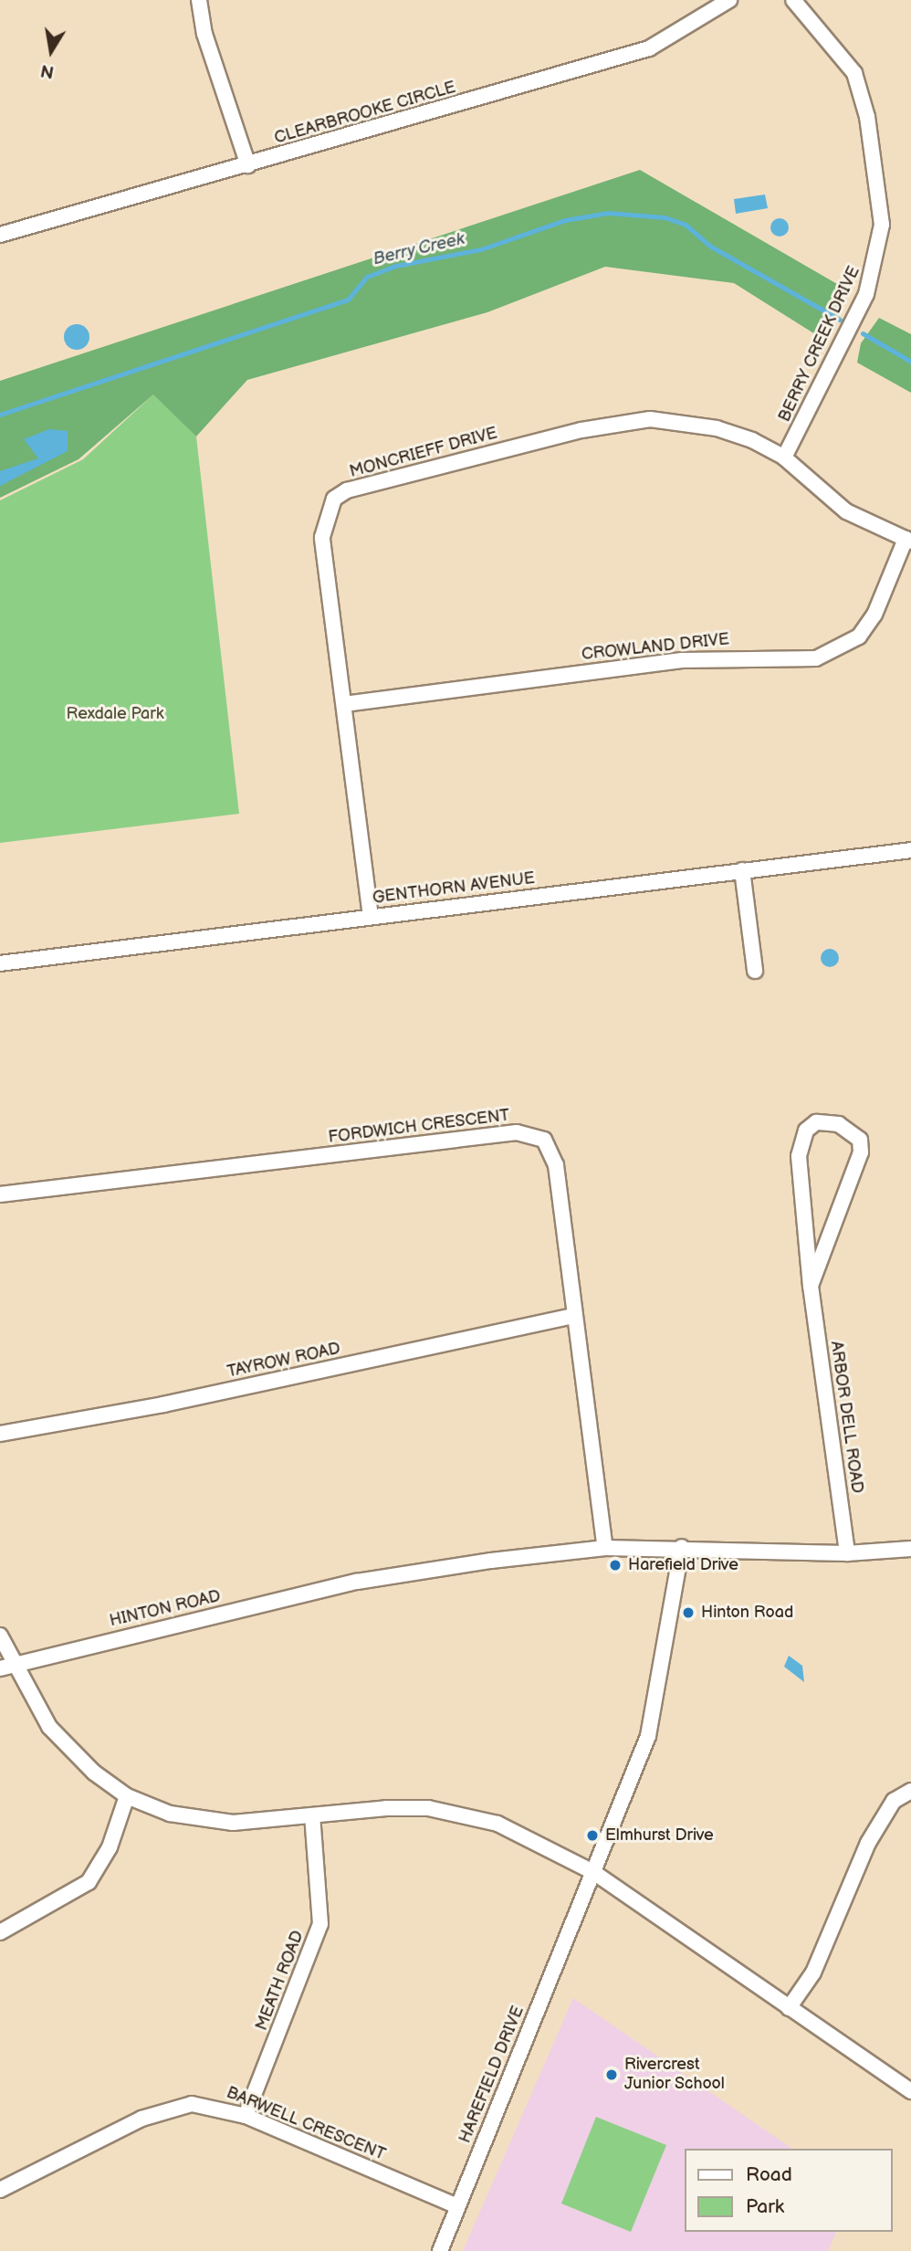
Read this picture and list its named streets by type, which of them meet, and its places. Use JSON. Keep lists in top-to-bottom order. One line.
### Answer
{"streets":{"street":["CLEARBROOKE CIRCLE","BERRY CREEK DRIVE","MONCRIEFF DRIVE","CROWLAND DRIVE","GENTHORN AVENUE","FORDWICH CRESCENT","TAYROW ROAD","ARBOR DELL ROAD","HINTON ROAD","MEATH ROAD","HAREFIELD DRIVE","BARWELL CRESCENT"]},"crossings":[["BERRY CREEK DRIVE","MONCRIEFF DRIVE"],["MONCRIEFF DRIVE","CROWLAND DRIVE"],["MONCRIEFF DRIVE","GENTHORN AVENUE"],["FORDWICH CRESCENT","TAYROW ROAD"],["FORDWICH CRESCENT","HINTON ROAD"],["ARBOR DELL ROAD","HINTON ROAD"],["HINTON ROAD","HAREFIELD DRIVE"],["MEATH ROAD","BARWELL CRESCENT"],["HAREFIELD DRIVE","BARWELL CRESCENT"]],"water":["Berry Creek"],"parks":["Rexdale Park"],"places":["Harefield Drive","Hinton Road","Elmhurst Drive","Rivercrest Junior School"],"legend":["Road","Park"],"north":"bottom"}
